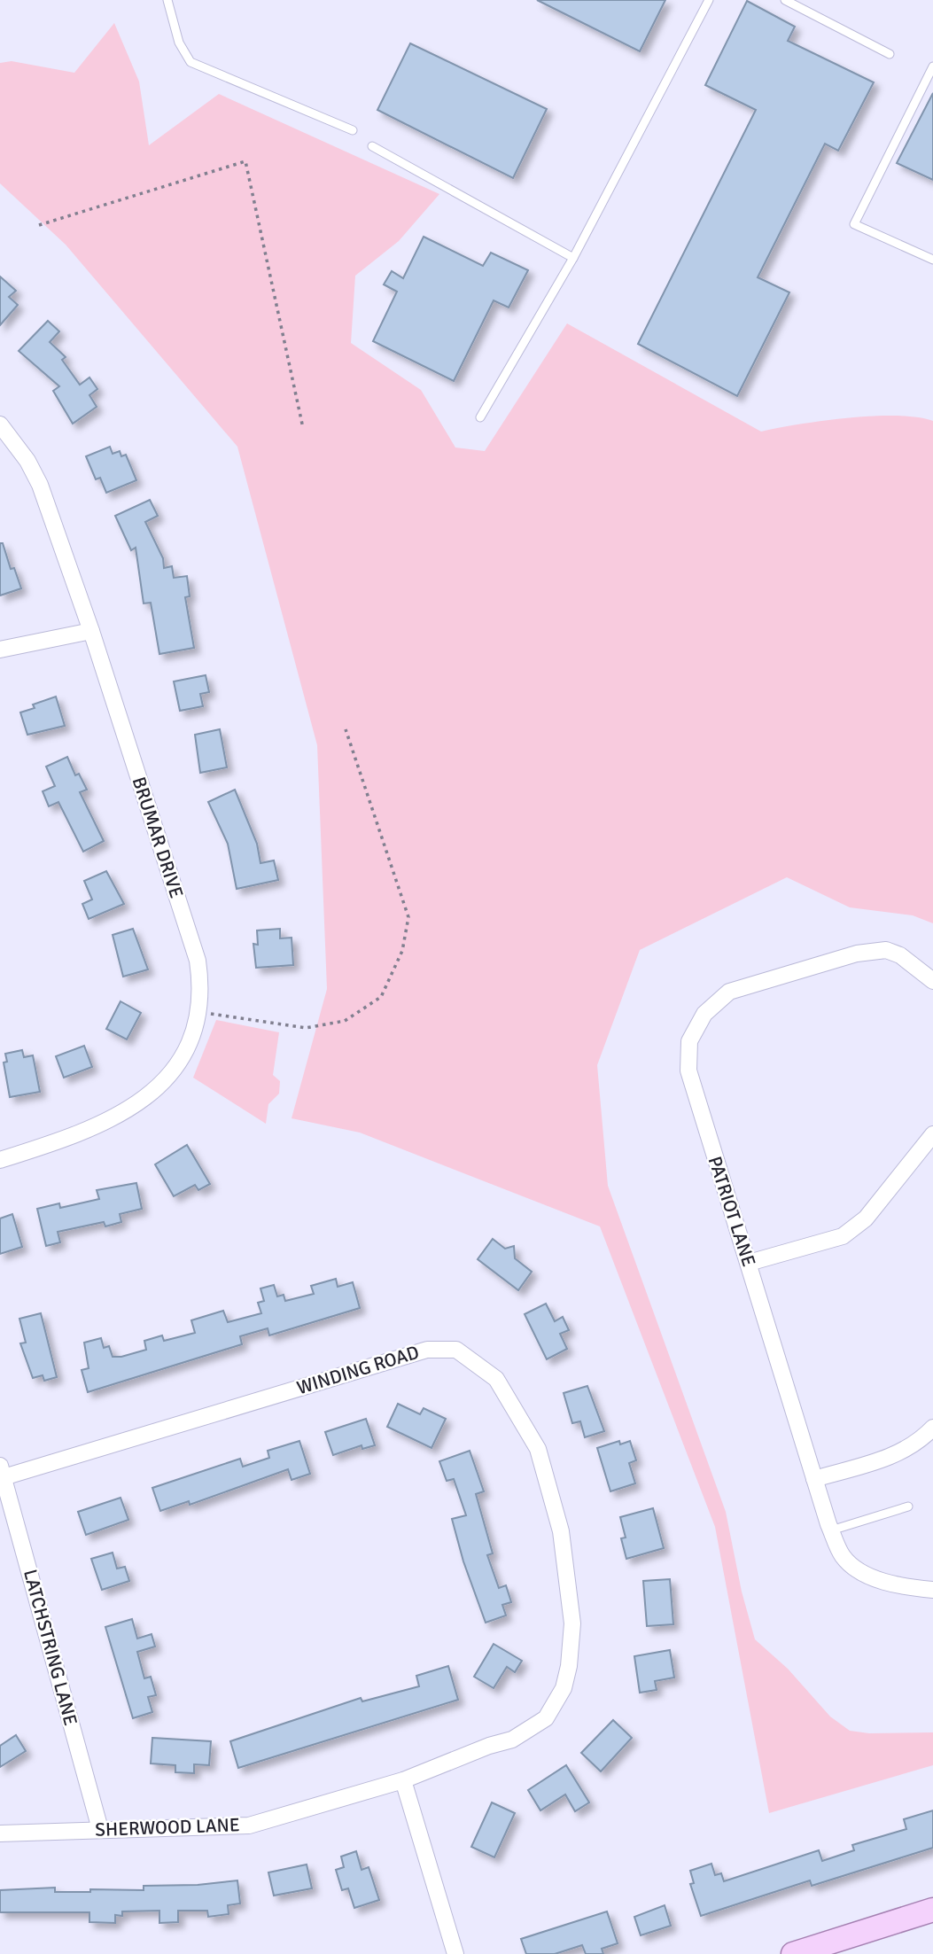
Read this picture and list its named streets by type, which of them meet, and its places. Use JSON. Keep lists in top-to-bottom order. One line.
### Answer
{"streets":{"street":["BRUMAR DRIVE","PATRIOT LANE","WINDING ROAD","LATCHSTRING LANE","SHERWOOD LANE"]},"crossings":[["WINDING ROAD","LATCHSTRING LANE"],["WINDING ROAD","SHERWOOD LANE"],["LATCHSTRING LANE","SHERWOOD LANE"]]}
